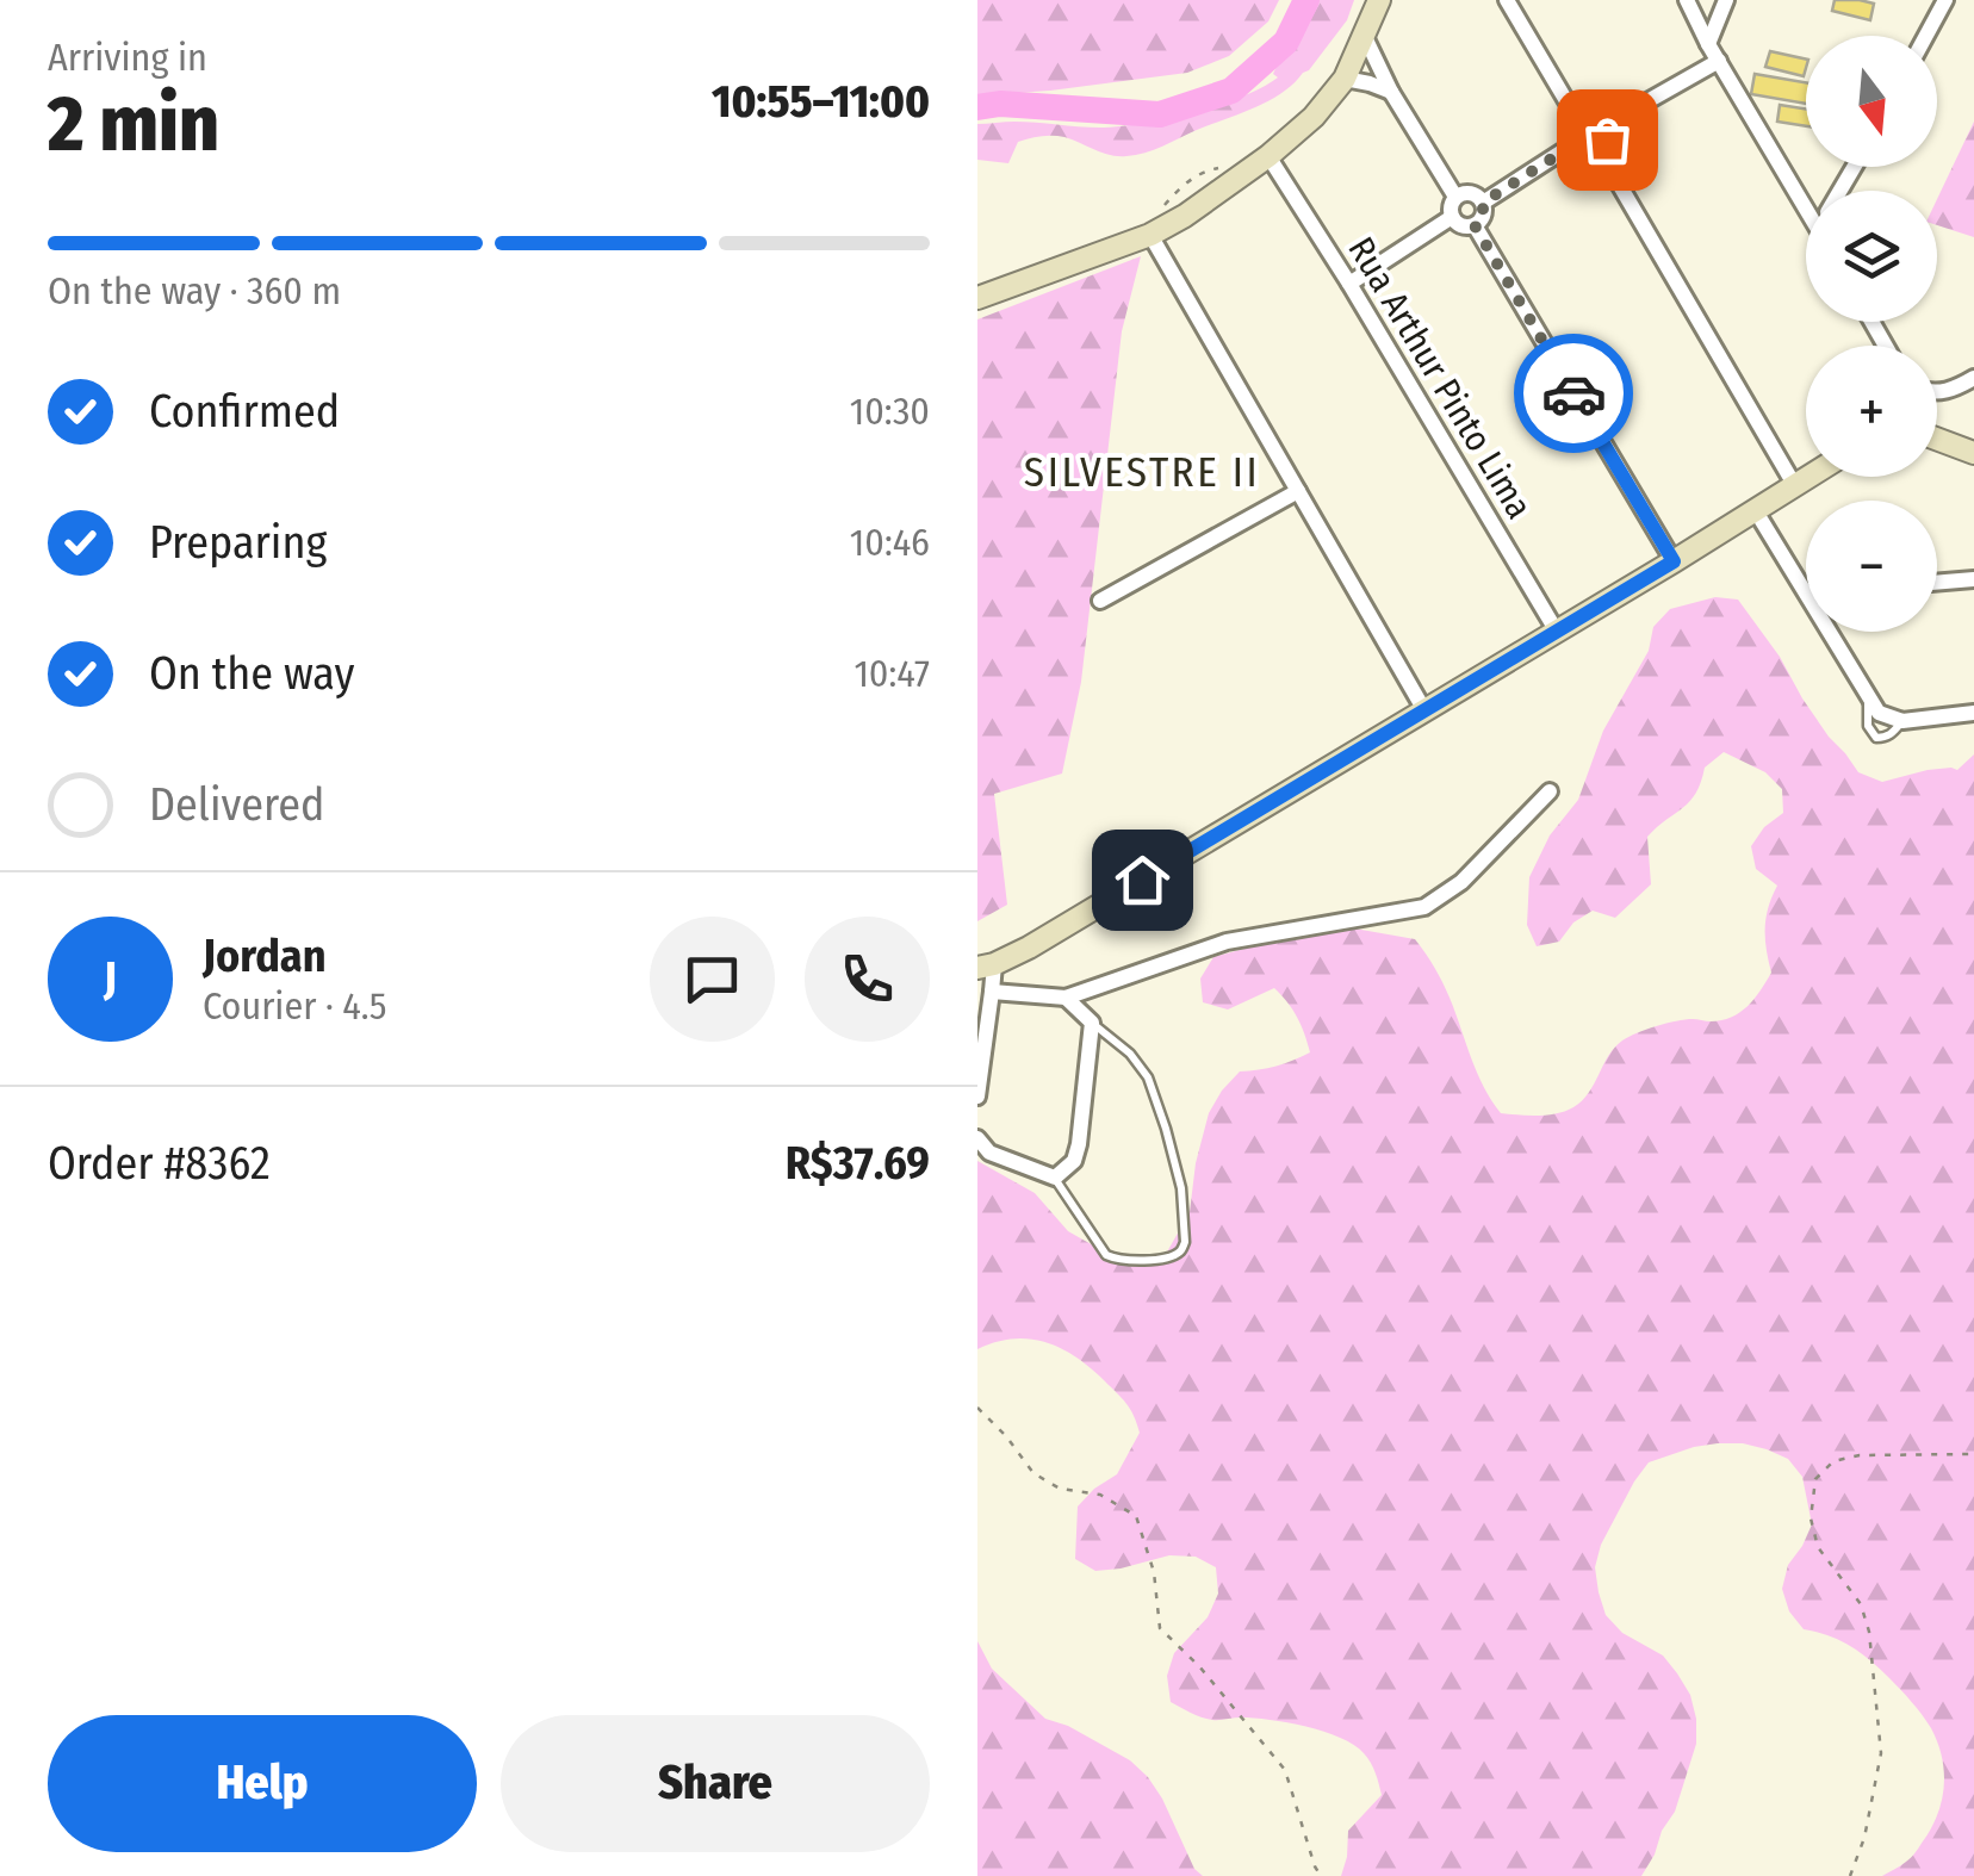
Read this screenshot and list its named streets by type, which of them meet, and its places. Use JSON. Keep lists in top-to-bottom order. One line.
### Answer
{"streets":{"street":["Rua Arthur Pinto Lima"]},"districts":["SILVESTRE II"],"north":"bottom","page":{"heading":["2 min","Arriving in","10:55–11:00"],"panel":["Jordan","Courier · 4.5","Order #8362","R$37.69"],"map_buttons":["+","−"],"bar":"On the way · 360 m","list":[["Confirmed","10:30"],["Preparing","10:46"],["On the way","10:47"],"Delivered"],"round":"J","buttons":["Help","Share"]}}
